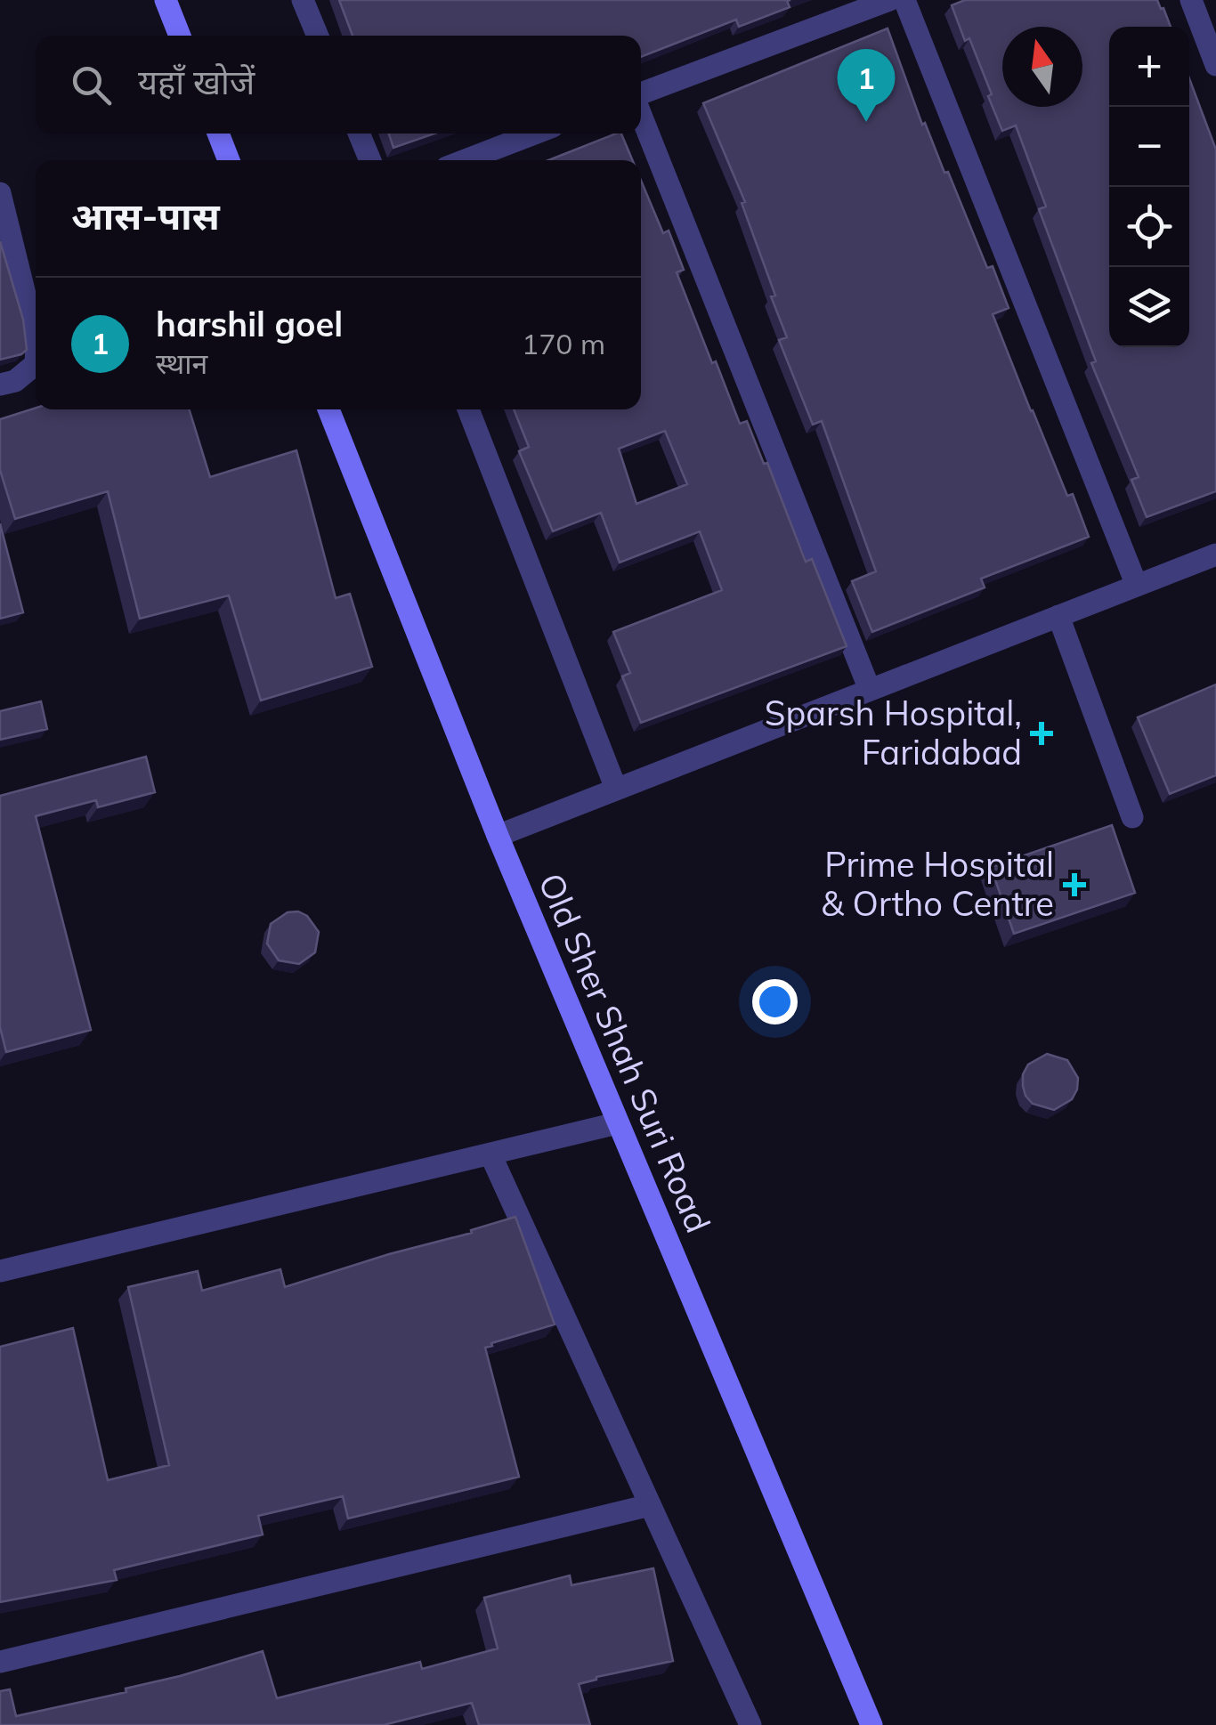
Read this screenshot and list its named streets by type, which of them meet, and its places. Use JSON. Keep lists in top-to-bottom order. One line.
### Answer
{"streets":{"street":["Old Sher Shah Suri Road"]},"places":{"health":["Sparsh Hospital, Faridabad","Prime Hospital & Ortho Centre"]},"north":"top","page":{"map_buttons":["+","−"],"search":"यहाँ खोजें","pins":"1","heading":"आस-पास","list":[{"mark":"1","name":"harshil goel","note":"स्थान","value":"170 m"}]}}
